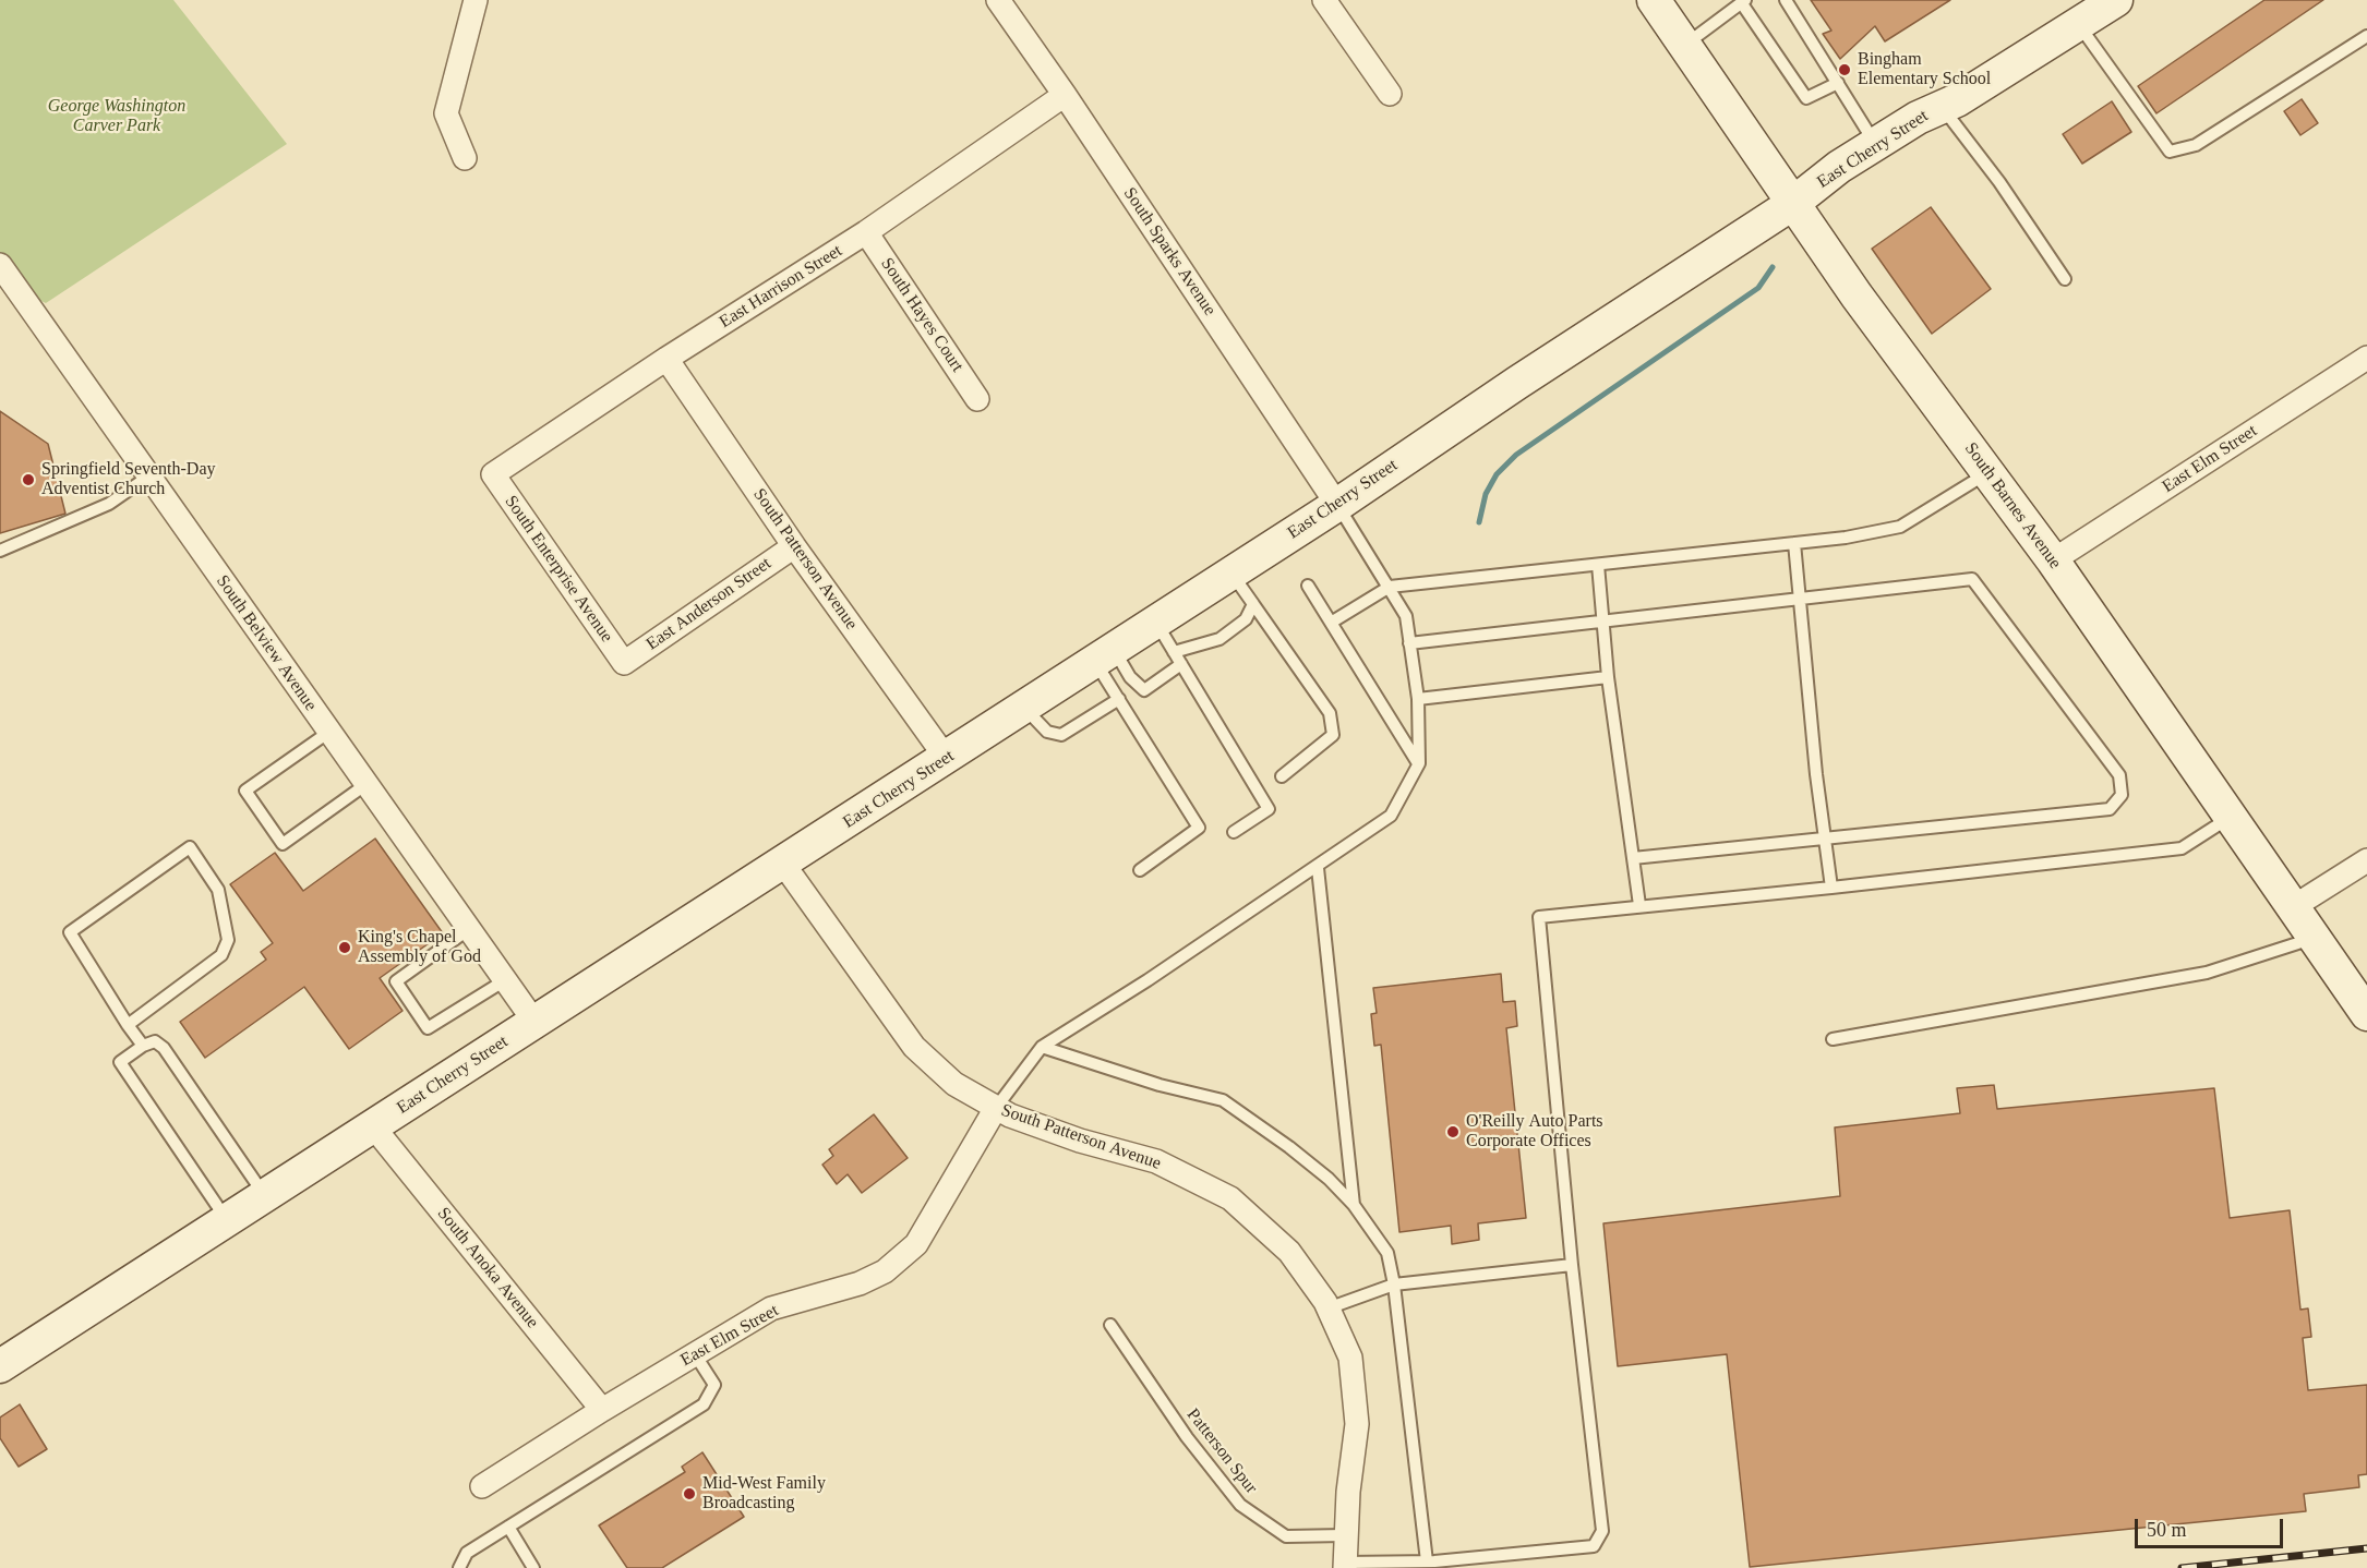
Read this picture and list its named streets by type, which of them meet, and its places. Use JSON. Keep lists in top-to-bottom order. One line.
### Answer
{"streets":{"street":["East Cherry Street","South Sparks Avenue","East Harrison Street","South Hayes Court","East Elm Street","South Barnes Avenue","South Patterson Avenue","South Enterprise Avenue","East Anderson Street","South Belview Avenue","South Anoka Avenue"],"lane":["Patterson Spur"]},"crossings":[["East Cherry Street","South Sparks Avenue"],["East Cherry Street","South Barnes Avenue"],["East Cherry Street","South Patterson Avenue"],["East Cherry Street","South Belview Avenue"],["East Cherry Street","South Anoka Avenue"],["South Sparks Avenue","East Harrison Street"],["East Harrison Street","South Hayes Court"],["East Harrison Street","South Patterson Avenue"],["East Harrison Street","South Enterprise Avenue"],["East Elm Street","South Barnes Avenue"],["East Elm Street","South Patterson Avenue"],["East Elm Street","South Anoka Avenue"],["South Patterson Avenue","East Anderson Street"],["South Patterson Avenue","Patterson Spur"],["South Enterprise Avenue","East Anderson Street"]],"parks":["George Washington Carver Park"],"places":["Bingham Elementary School","Springfield Seventh-Day Adventist Church","King's Chapel Assembly of God","O'Reilly Auto Parts Corporate Offices","Mid-West Family Broadcasting"],"scale_bar":"50 m"}
